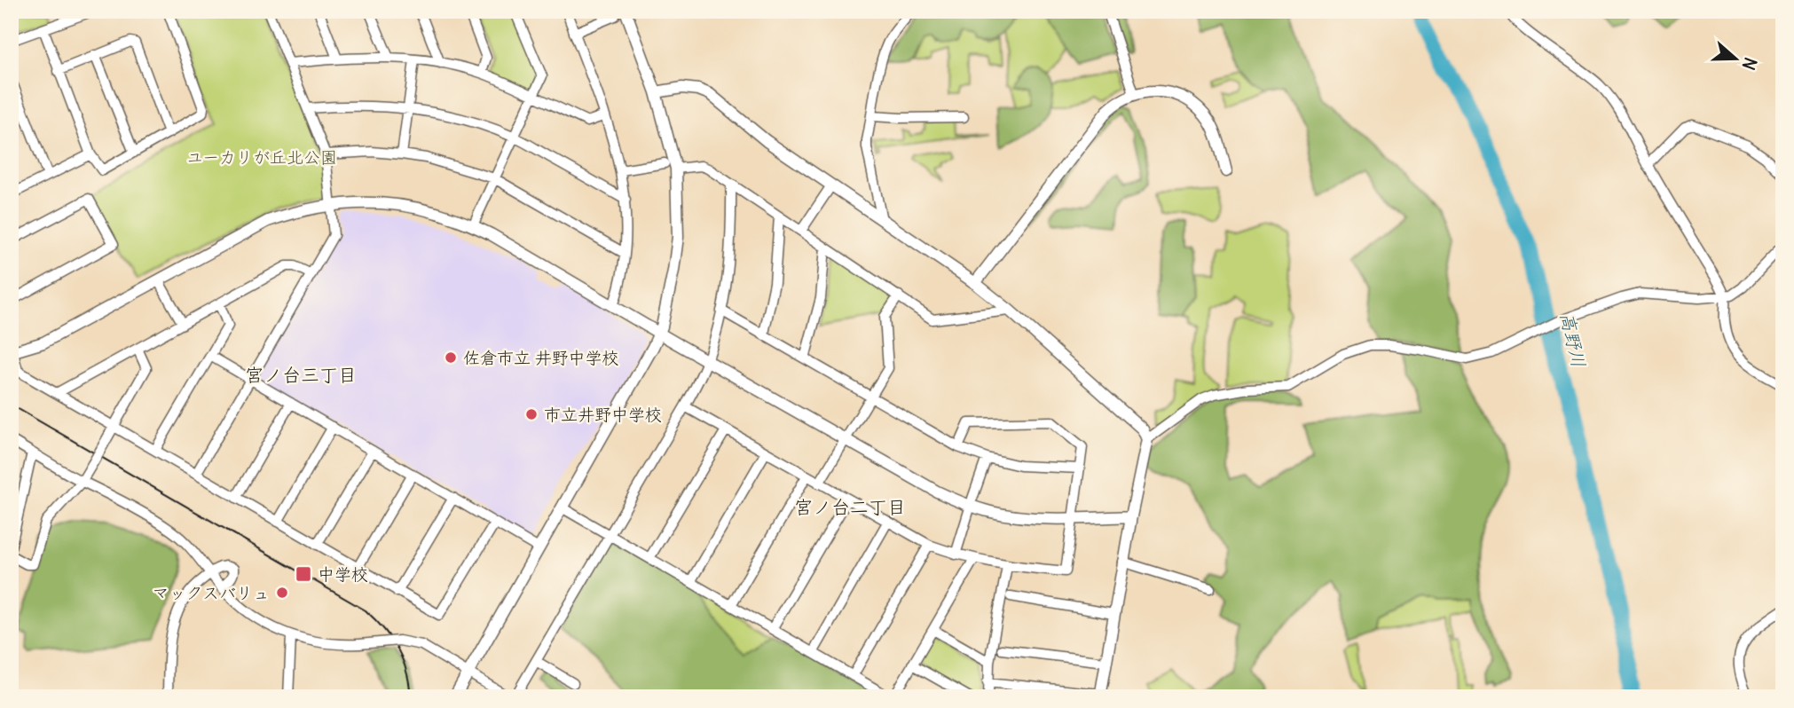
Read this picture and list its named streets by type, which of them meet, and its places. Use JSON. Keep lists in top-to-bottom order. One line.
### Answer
{"districts":["宮ノ台三丁目","宮ノ台二丁目"],"water":["高野川"],"parks":["ユーカリが丘北公園"],"places":{"other":["佐倉市立 井野中学校","市立井野中学校","マックスバリュ"],"transit":["中学校"]},"north":"right"}
